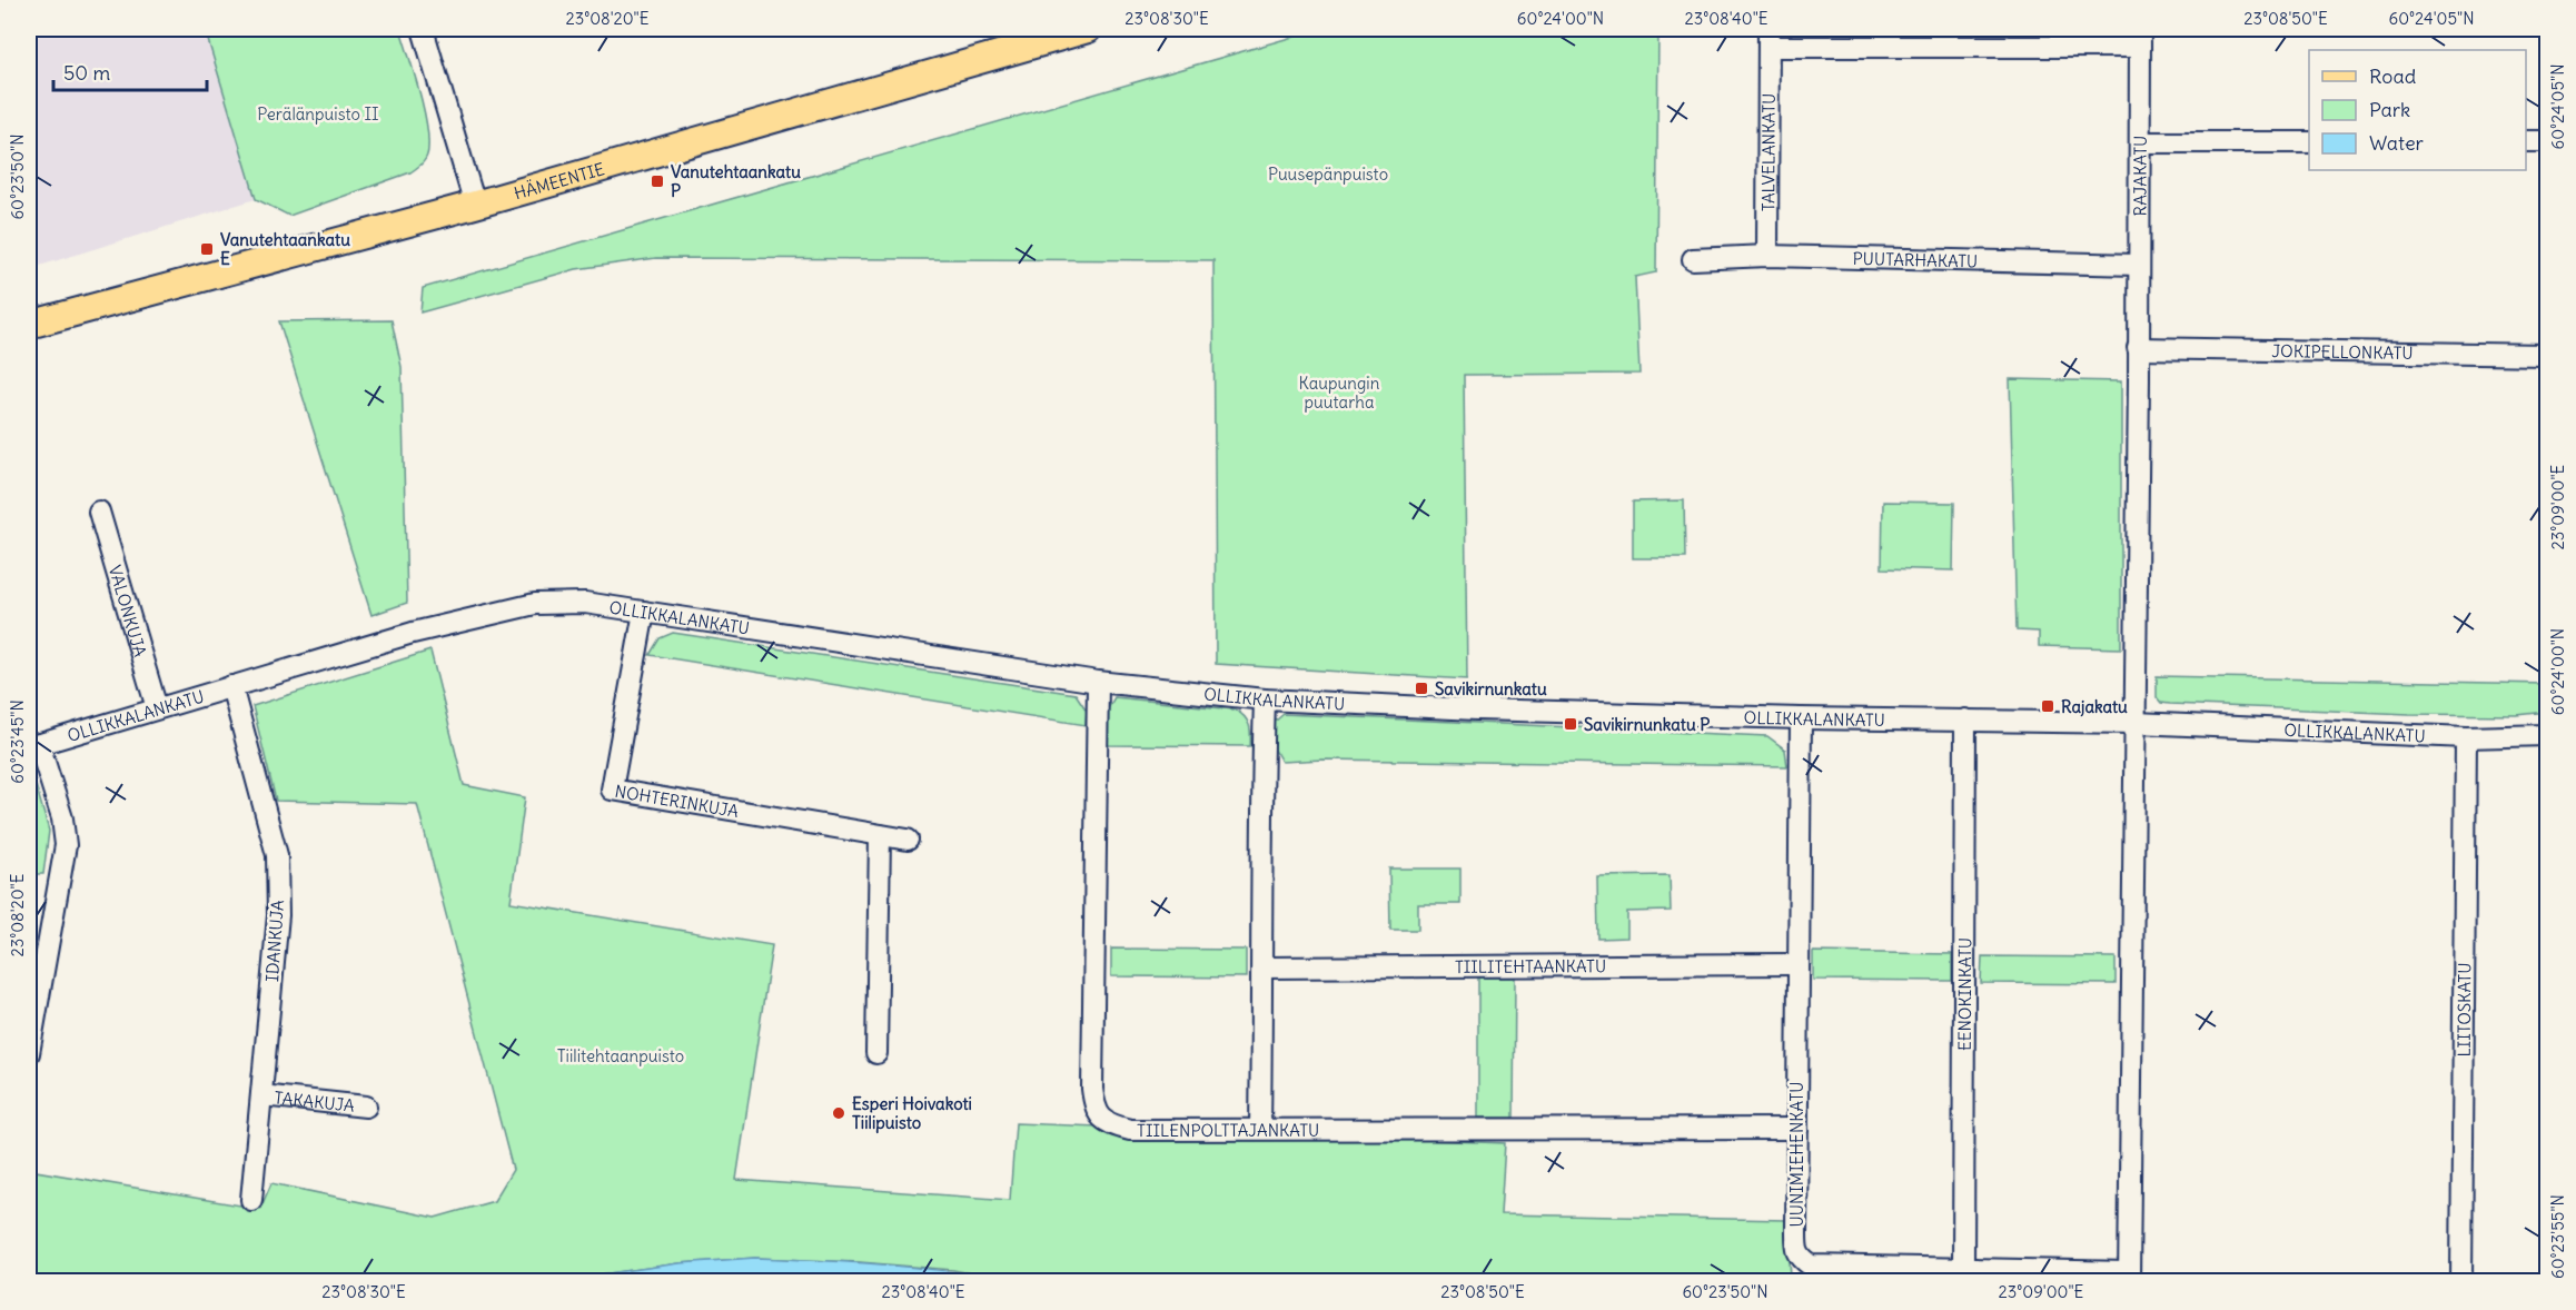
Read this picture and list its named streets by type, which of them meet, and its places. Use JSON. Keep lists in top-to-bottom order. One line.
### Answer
{"streets":{"main road":["HÄMEENTIE"],"street":["TALVELANKATU","RAJAKATU","PUUTARHAKATU","JOKIPELLONKATU","VALONKUJA","OLLIKKALANKATU","NOHTERINKUJA","IDANKUJA","TIILITEHTAANKATU","EENOKINKATU","LIITOSKATU","TAKAKUJA","TIILENPOLTTAJANKATU","UUNIMIEHENKATU"]},"crossings":[["TALVELANKATU","RAJAKATU"],["TALVELANKATU","PUUTARHAKATU"],["RAJAKATU","PUUTARHAKATU"],["RAJAKATU","JOKIPELLONKATU"],["RAJAKATU","OLLIKKALANKATU"],["RAJAKATU","UUNIMIEHENKATU"],["VALONKUJA","OLLIKKALANKATU"],["OLLIKKALANKATU","NOHTERINKUJA"],["OLLIKKALANKATU","IDANKUJA"],["OLLIKKALANKATU","EENOKINKATU"],["OLLIKKALANKATU","LIITOSKATU"],["OLLIKKALANKATU","TIILENPOLTTAJANKATU"],["OLLIKKALANKATU","UUNIMIEHENKATU"],["IDANKUJA","TAKAKUJA"],["TIILITEHTAANKATU","UUNIMIEHENKATU"],["EENOKINKATU","UUNIMIEHENKATU"],["TIILENPOLTTAJANKATU","UUNIMIEHENKATU"]],"parks":["Perälänpuisto II","Puusepänpuisto","Kaupungin puutarha","Tiilitehtaanpuisto"],"places":{"transit":["Vanutehtaankatu P","Vanutehtaankatu E","Savikirnunkatu","Rajakatu","Savikirnunkatu P"],"other":["Esperi Hoivakoti Tiilipuisto"]},"legend":["Road","Park","Water"],"scale_bar":"50 m","coordinates":["23°08'20\"E","23°08'30\"E","60°24'00\"N","23°08'40\"E","23°08'50\"E","60°24'05\"N","60°23'50\"N","23°09'00\"E","60°23'45\"N","60°23'55\"N"]}
